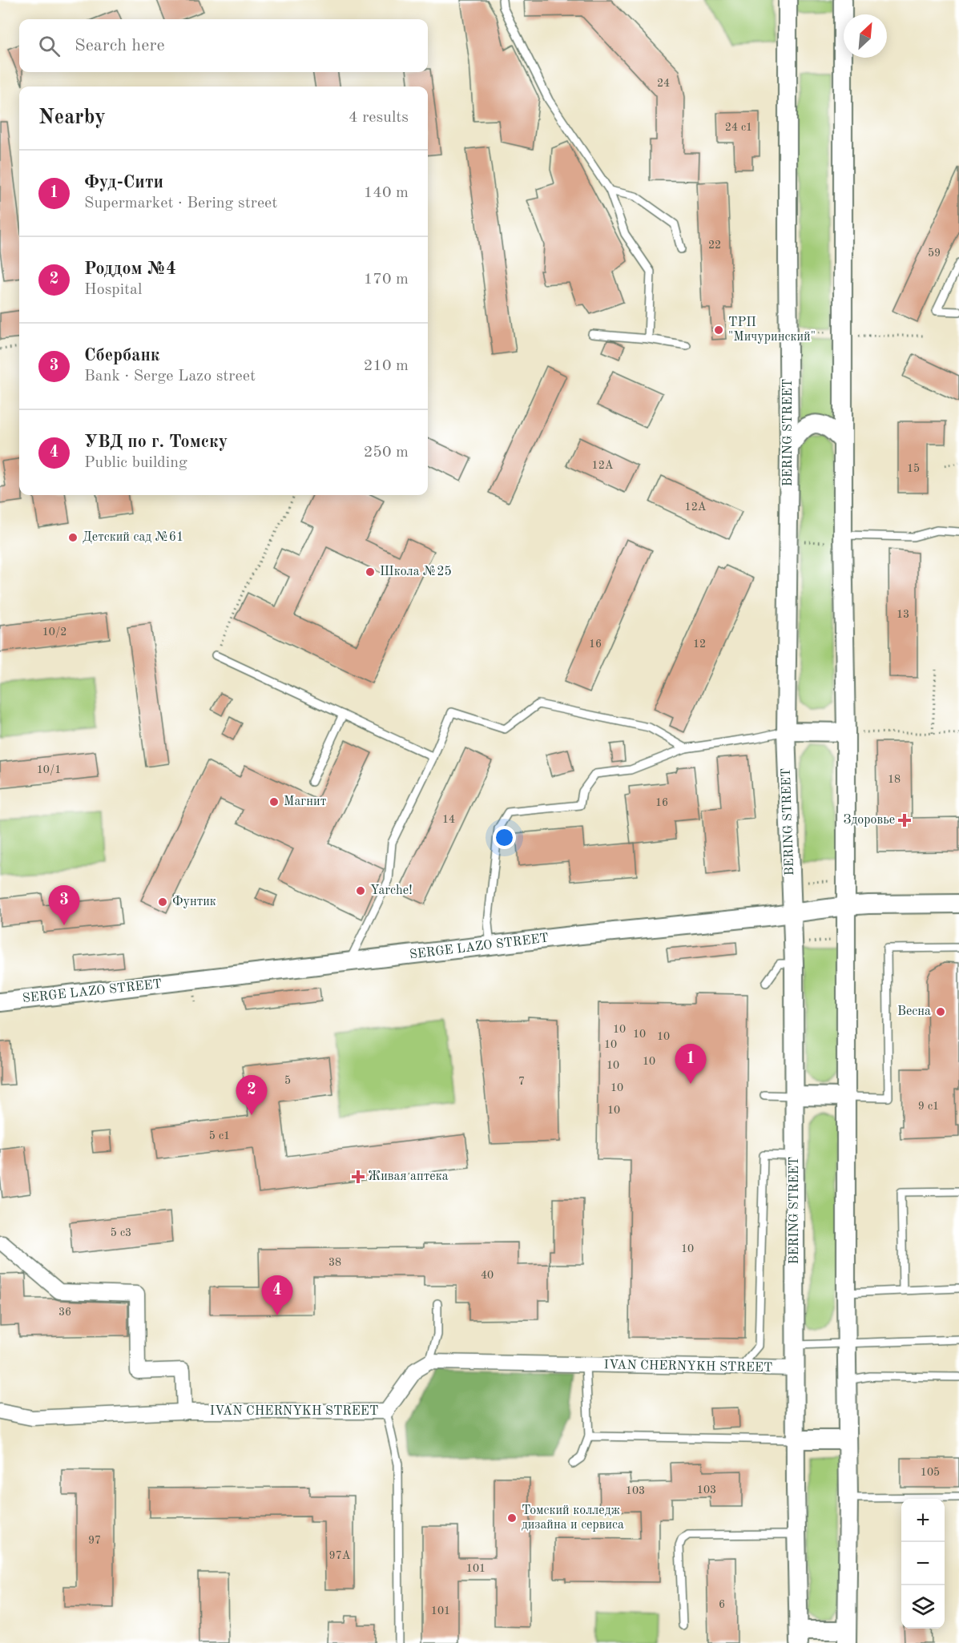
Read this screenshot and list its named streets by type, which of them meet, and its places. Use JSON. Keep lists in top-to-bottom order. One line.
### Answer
{"streets":{"street":["BERING STREET","SERGE LAZO STREET","IVAN CHERNYKH STREET"]},"crossings":[["BERING STREET","SERGE LAZO STREET"],["BERING STREET","IVAN CHERNYKH STREET"]],"places":{"other":["ТРП \"Мичуринский\"","Детский сад №61","Школа №25","Магнит","Yarche!","Фунтик","Весна","Томский колледж дизайна и сервиса"],"health":["Здоровье","Живая аптека"]},"house_numbers":["24","24 с1","22","59","12А","15","12А","13","10/2","16","12","10/1","18","16","14","10","10","10","10","10","10","5","7","10","9 с1","10","5 с1","5 с3","10","38","40","36","105","103","103","97","97А","101","6","101"],"north":"top right","page":{"search":"Search here","heading":["Nearby","4 results"],"list":[{"mark":"1","name":"Фуд-Сити","note":"Supermarket · Bering street","value":"140 m"},{"mark":"2","name":"Роддом №4","note":"Hospital","value":"170 m"},{"mark":"3","name":"Сбербанк","note":"Bank · Serge Lazo street","value":"210 m"},{"mark":"4","name":"УВД по г. Томску","note":"Public building","value":"250 m"}],"pins":["3","1","2","4"],"map_buttons":["+","−"]}}
